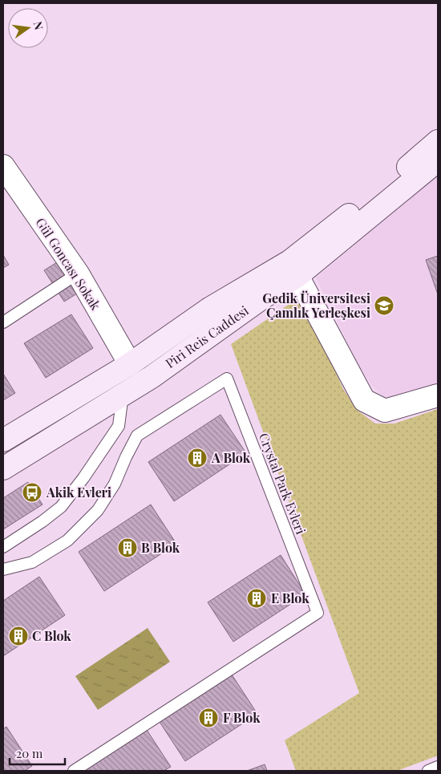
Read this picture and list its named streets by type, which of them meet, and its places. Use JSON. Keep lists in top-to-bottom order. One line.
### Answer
{"streets":{"street":["Gül Goncası Sokak","Piri Reis Caddesi"],"lane":["Crystal Park Evleri"]},"crossings":[["Gül Goncası Sokak","Piri Reis Caddesi"]],"places":{"school or university":["Gedik Üniversitesi Çamlık Yerleşkesi"],"building":["A Blok","B Blok","E Blok","C Blok","F Blok"],"bus stop":["Akik Evleri"]},"scale_bar":"20 m","north":"right"}
